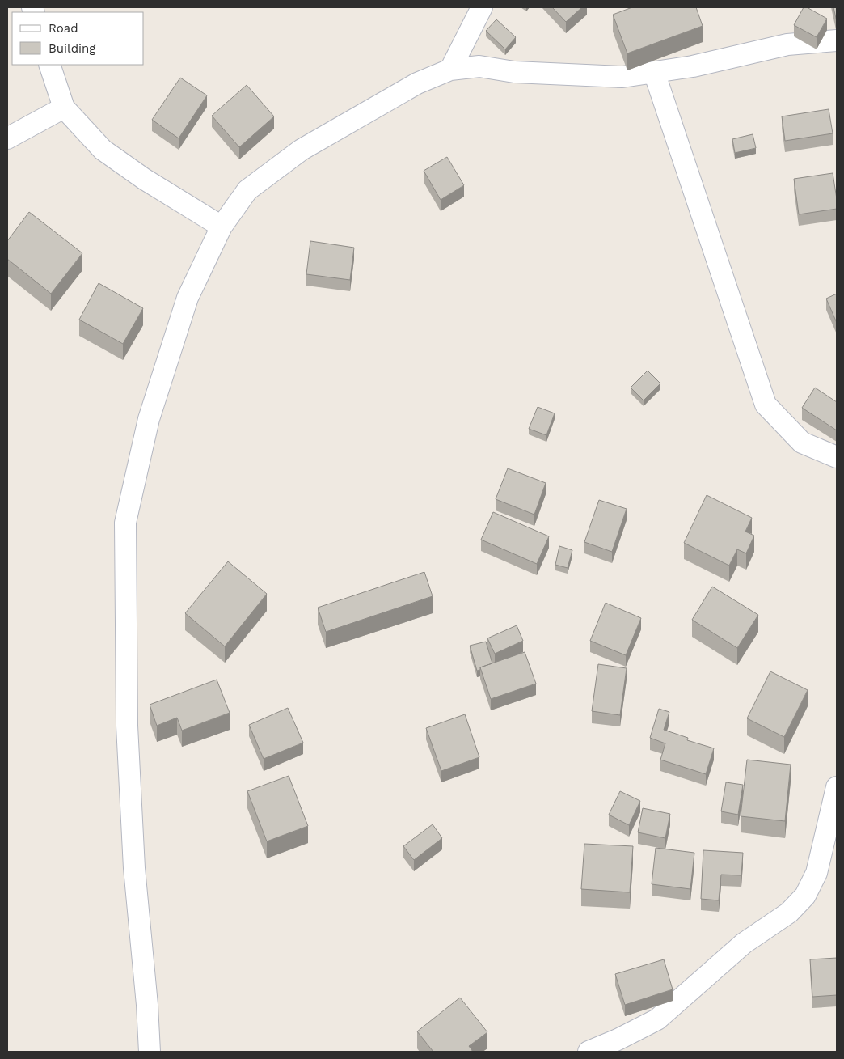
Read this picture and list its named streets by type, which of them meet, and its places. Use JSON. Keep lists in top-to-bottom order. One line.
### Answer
{"legend":["Road","Building"]}
